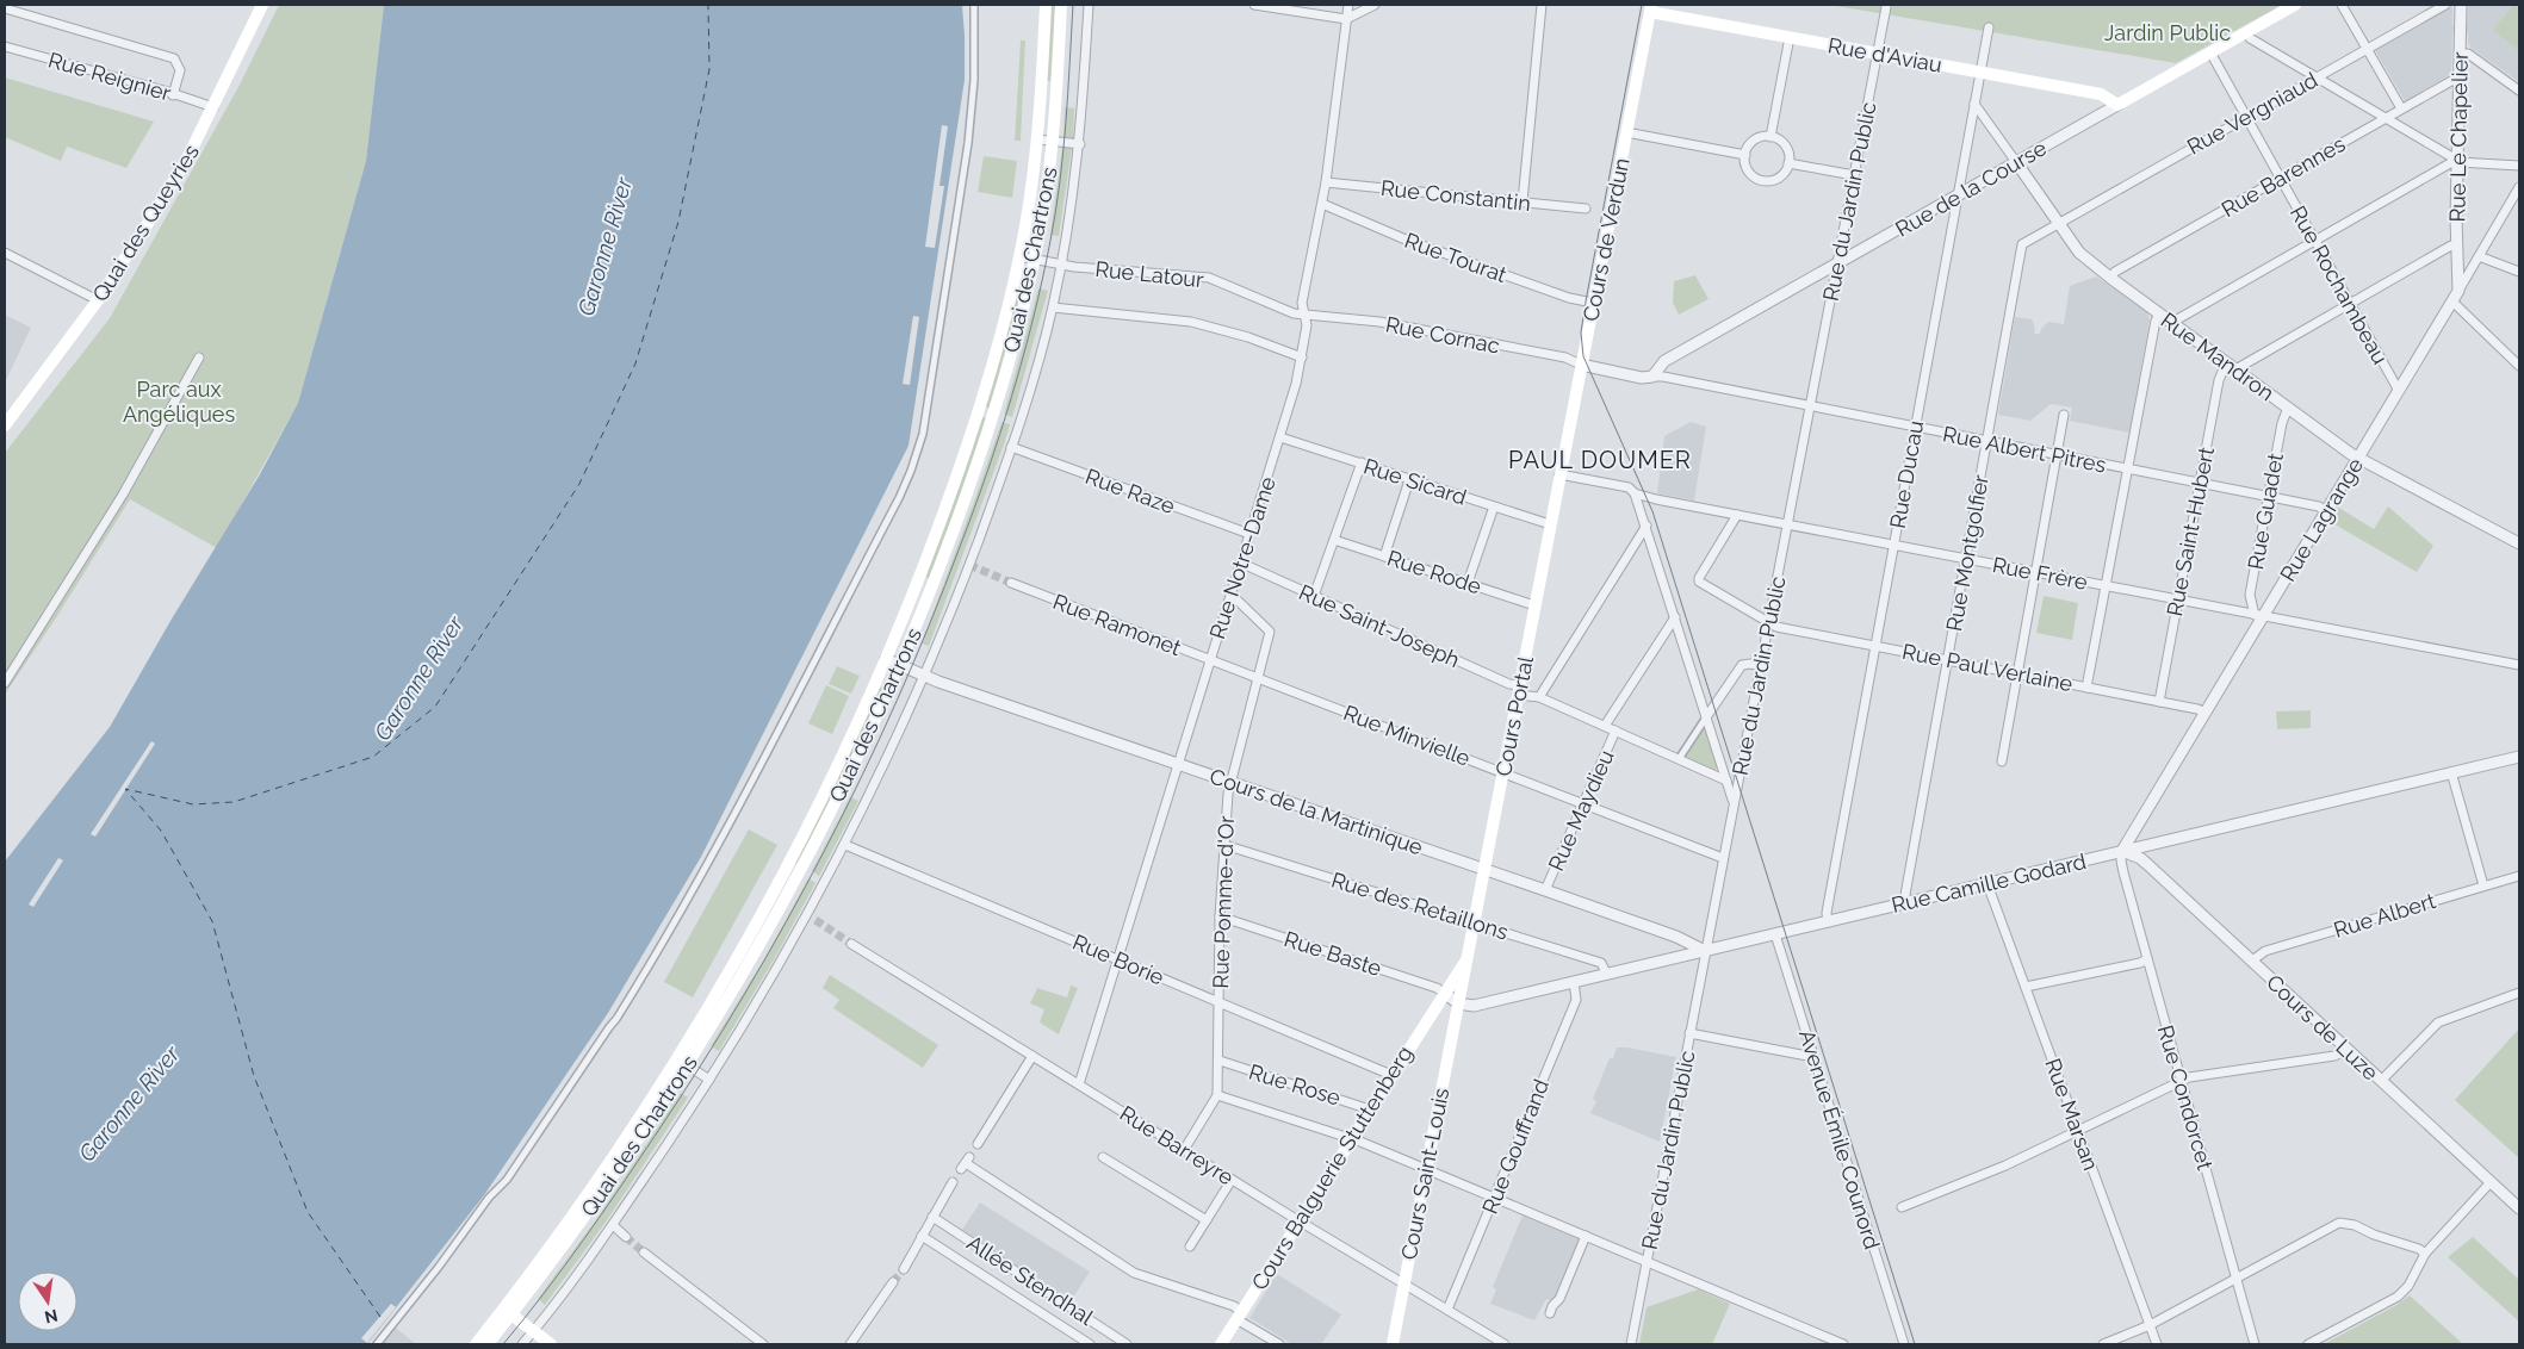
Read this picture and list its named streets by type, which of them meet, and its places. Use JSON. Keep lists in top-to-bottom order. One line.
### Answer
{"streets":{"main road":["Rue d'Aviau","Rue de la Course","Quai des Queyries","Cours de Verdun","Quai des Chartrons","Cours Portal","Cours Balguerie Stuttenberg","Cours Saint-Louis"],"street":["Rue Reignier","Rue Vergniaud","Rue Le Chapelier","Rue Barennes","Rue Constantin","Rue du Jardin Public","Rue Tourat","Rue Latour","Rue Rochambeau","Rue Cornac","Rue Mandron","Rue Albert Pitres","Rue Ducau","Rue Sicard","Rue Raze","Rue Guadet","Rue Lagrange","Rue Saint-Hubert","Rue Montgolfier","Rue Notre-Dame","Rue Rode","Rue Frère","Rue Ramonet","Rue Saint-Joseph","Rue Paul Verlaine","Rue Minvielle","Rue Maydieu","Cours de la Martinique","Rue Camille Godard","Rue Pomme-d'Or","Rue des Retaillons","Rue Albert","Rue Baste","Rue Borie","Cours de Luze","Rue Rose","Rue Condorcet","Rue Marsan","Avenue Émile Counord","Rue Barreyre","Rue Gouffrand","Allée Stendhal"]},"crossings":[["Rue d'Aviau","Rue de la Course"],["Rue d'Aviau","Rue du Jardin Public"],["Rue d'Aviau","Cours de Verdun"],["Rue d'Aviau","Rue Ducau"],["Rue Reignier","Quai des Queyries"],["Rue Vergniaud","Rue Rochambeau"],["Rue Vergniaud","Rue Mandron"],["Rue Vergniaud","Rue Montgolfier"],["Rue Le Chapelier","Rue Barennes"],["Rue Le Chapelier","Rue Lagrange"],["Rue Barennes","Rue Rochambeau"],["Rue Barennes","Rue Mandron"],["Rue de la Course","Rue du Jardin Public"],["Rue de la Course","Rue Rochambeau"],["Rue de la Course","Rue Mandron"],["Rue de la Course","Rue Albert Pitres"],["Rue de la Course","Rue Ducau"],["Rue Constantin","Rue Notre-Dame"],["Rue du Jardin Public","Rue Albert Pitres"],["Rue du Jardin Public","Rue Frère"],["Rue du Jardin Public","Rue Paul Verlaine"],["Rue du Jardin Public","Rue Minvielle"],["Rue du Jardin Public","Cours de la Martinique"],["Rue du Jardin Public","Rue Camille Godard"],["Cours de Verdun","Rue Tourat"],["Cours de Verdun","Rue Cornac"],["Cours de Verdun","Rue Frère"],["Cours de Verdun","Cours Portal"],["Rue Tourat","Rue Notre-Dame"],["Quai des Chartrons","Rue Latour"],["Quai des Chartrons","Rue Raze"],["Quai des Chartrons","Cours de la Martinique"],["Quai des Chartrons","Rue Borie"],["Rue Latour","Rue Cornac"],["Rue Latour","Rue Notre-Dame"],["Rue Rochambeau","Rue Lagrange"],["Rue Cornac","Rue Notre-Dame"],["Rue Mandron","Rue Ducau"],["Rue Mandron","Rue Guadet"],["Rue Mandron","Rue Lagrange"],["Rue Mandron","Rue Saint-Hubert"],["Rue Mandron","Rue Montgolfier"],["Rue Albert Pitres","Rue Ducau"],["Rue Albert Pitres","Rue Guadet"],["Rue Albert Pitres","Rue Lagrange"],["Rue Albert Pitres","Rue Saint-Hubert"],["Rue Albert Pitres","Rue Montgolfier"],["Rue Ducau","Rue Frère"],["Rue Ducau","Rue Paul Verlaine"],["Rue Ducau","Rue Camille Godard"],["Rue Sicard","Rue Notre-Dame"],["Rue Sicard","Cours Portal"],["Rue Raze","Rue Notre-Dame"],["Rue Guadet","Rue Lagrange"],["Rue Guadet","Rue Frère"],["Rue Lagrange","Rue Frère"],["Rue Lagrange","Rue Paul Verlaine"],["Rue Lagrange","Rue Camille Godard"],["Rue Lagrange","Cours de Luze"],["Rue Lagrange","Rue Condorcet"],["Rue Saint-Hubert","Rue Frère"],["Rue Saint-Hubert","Rue Paul Verlaine"],["Rue Montgolfier","Rue Frère"],["Rue Montgolfier","Rue Paul Verlaine"],["Rue Montgolfier","Rue Camille Godard"],["Rue Notre-Dame","Rue Ramonet"],["Rue Notre-Dame","Rue Saint-Joseph"],["Rue Notre-Dame","Cours de la Martinique"],["Rue Notre-Dame","Rue Pomme-d'Or"],["Rue Notre-Dame","Rue Borie"],["Rue Notre-Dame","Rue Barreyre"],["Rue Rode","Cours Portal"],["Rue Frère","Rue Paul Verlaine"],["Rue Frère","Cours Portal"],["Rue Ramonet","Rue Minvielle"],["Rue Ramonet","Rue Pomme-d'Or"],["Rue Saint-Joseph","Cours Portal"],["Rue Saint-Joseph","Rue Maydieu"],["Cours Portal","Rue Minvielle"],["Cours Portal","Cours de la Martinique"],["Cours Portal","Rue Camille Godard"],["Cours Portal","Rue des Retaillons"],["Cours Portal","Rue Baste"],["Cours Portal","Cours Balguerie Stuttenberg"],["Cours Portal","Cours Saint-Louis"],["Rue Minvielle","Rue Maydieu"],["Rue Minvielle","Rue Pomme-d'Or"],["Rue Maydieu","Cours de la Martinique"],["Cours de la Martinique","Rue Camille Godard"],["Cours de la Martinique","Rue Pomme-d'Or"],["Rue Camille Godard","Rue des Retaillons"],["Rue Camille Godard","Cours de Luze"],["Rue Camille Godard","Rue Condorcet"],["Rue Camille Godard","Rue Marsan"],["Rue Camille Godard","Avenue Émile Counord"],["Rue Camille Godard","Rue Gouffrand"],["Rue Camille Godard","Cours Saint-Louis"],["Rue Pomme-d'Or","Rue des Retaillons"],["Rue Pomme-d'Or","Rue Baste"],["Rue Pomme-d'Or","Rue Borie"],["Rue Pomme-d'Or","Rue Rose"],["Rue Pomme-d'Or","Rue Barreyre"],["Rue Albert","Cours de Luze"],["Rue Baste","Cours Balguerie Stuttenberg"],["Rue Borie","Cours Balguerie Stuttenberg"],["Cours de Luze","Rue Condorcet"],["Rue Rose","Cours Balguerie Stuttenberg"],["Rue Barreyre","Rue Gouffrand"],["Rue Barreyre","Cours Balguerie Stuttenberg"],["Rue Barreyre","Cours Saint-Louis"]],"districts":["PAUL DOUMER"],"water":["Garonne River"],"parks":["Jardin Public","Parc aux Angéliques"],"north":"bottom"}
